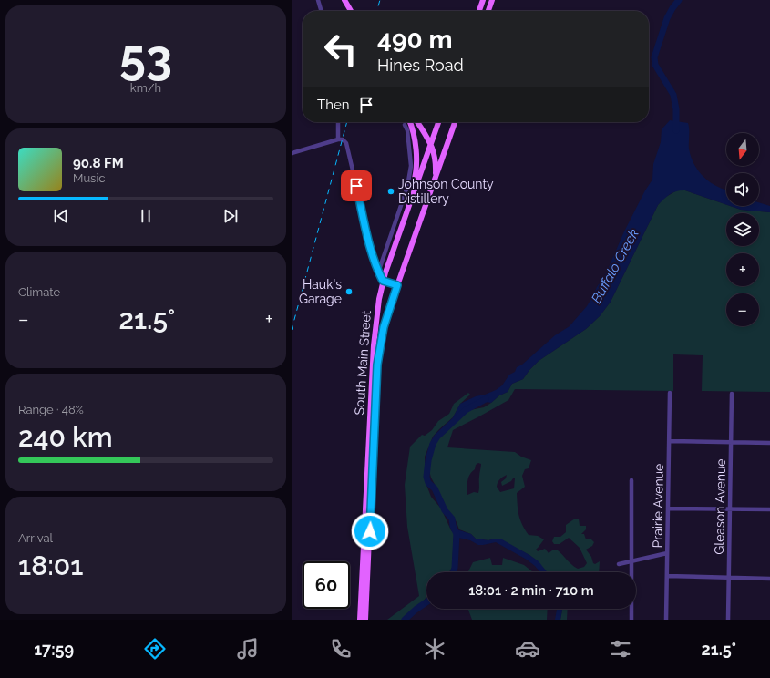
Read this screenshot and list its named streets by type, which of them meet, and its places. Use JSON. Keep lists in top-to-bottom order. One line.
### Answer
{"streets":{"main road":["South Main Street"],"street":["Prairie Avenue","Gleason Avenue"]},"water":["Buffalo Creek"],"places":["Johnson County Distillery","Hauk's Garage"],"north":"bottom","page":{"tile":[["53","km/h"],"Climate",["Range · 48%","240 km"],["Arrival","18:01"]],"turn":["490 m","Hines Road"],"then":"Then","map_buttons":["+","−"],"song":["90.8 FM","Music"],"heat":["−","21.5°","+"],"limit":"60","trip":"18:01 · 2 min · 710 m","tabs":["17:59","21.5°"]}}
